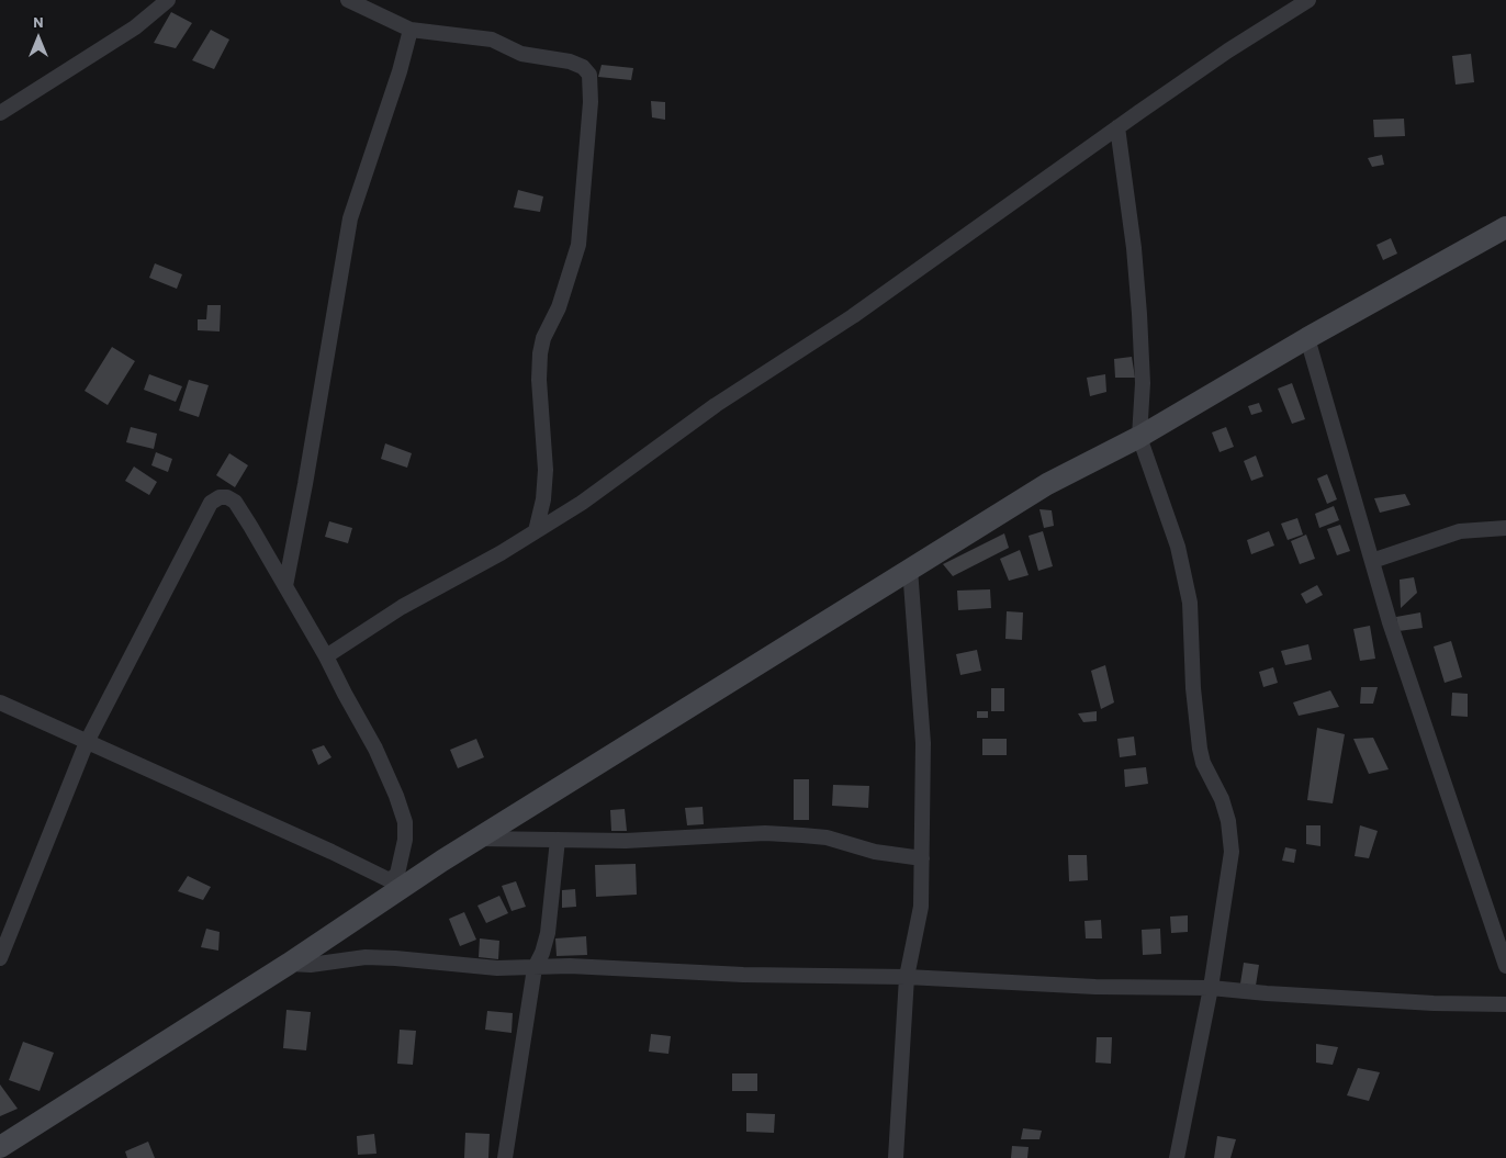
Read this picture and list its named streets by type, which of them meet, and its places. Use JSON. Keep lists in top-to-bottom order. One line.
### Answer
{"north":"top"}
